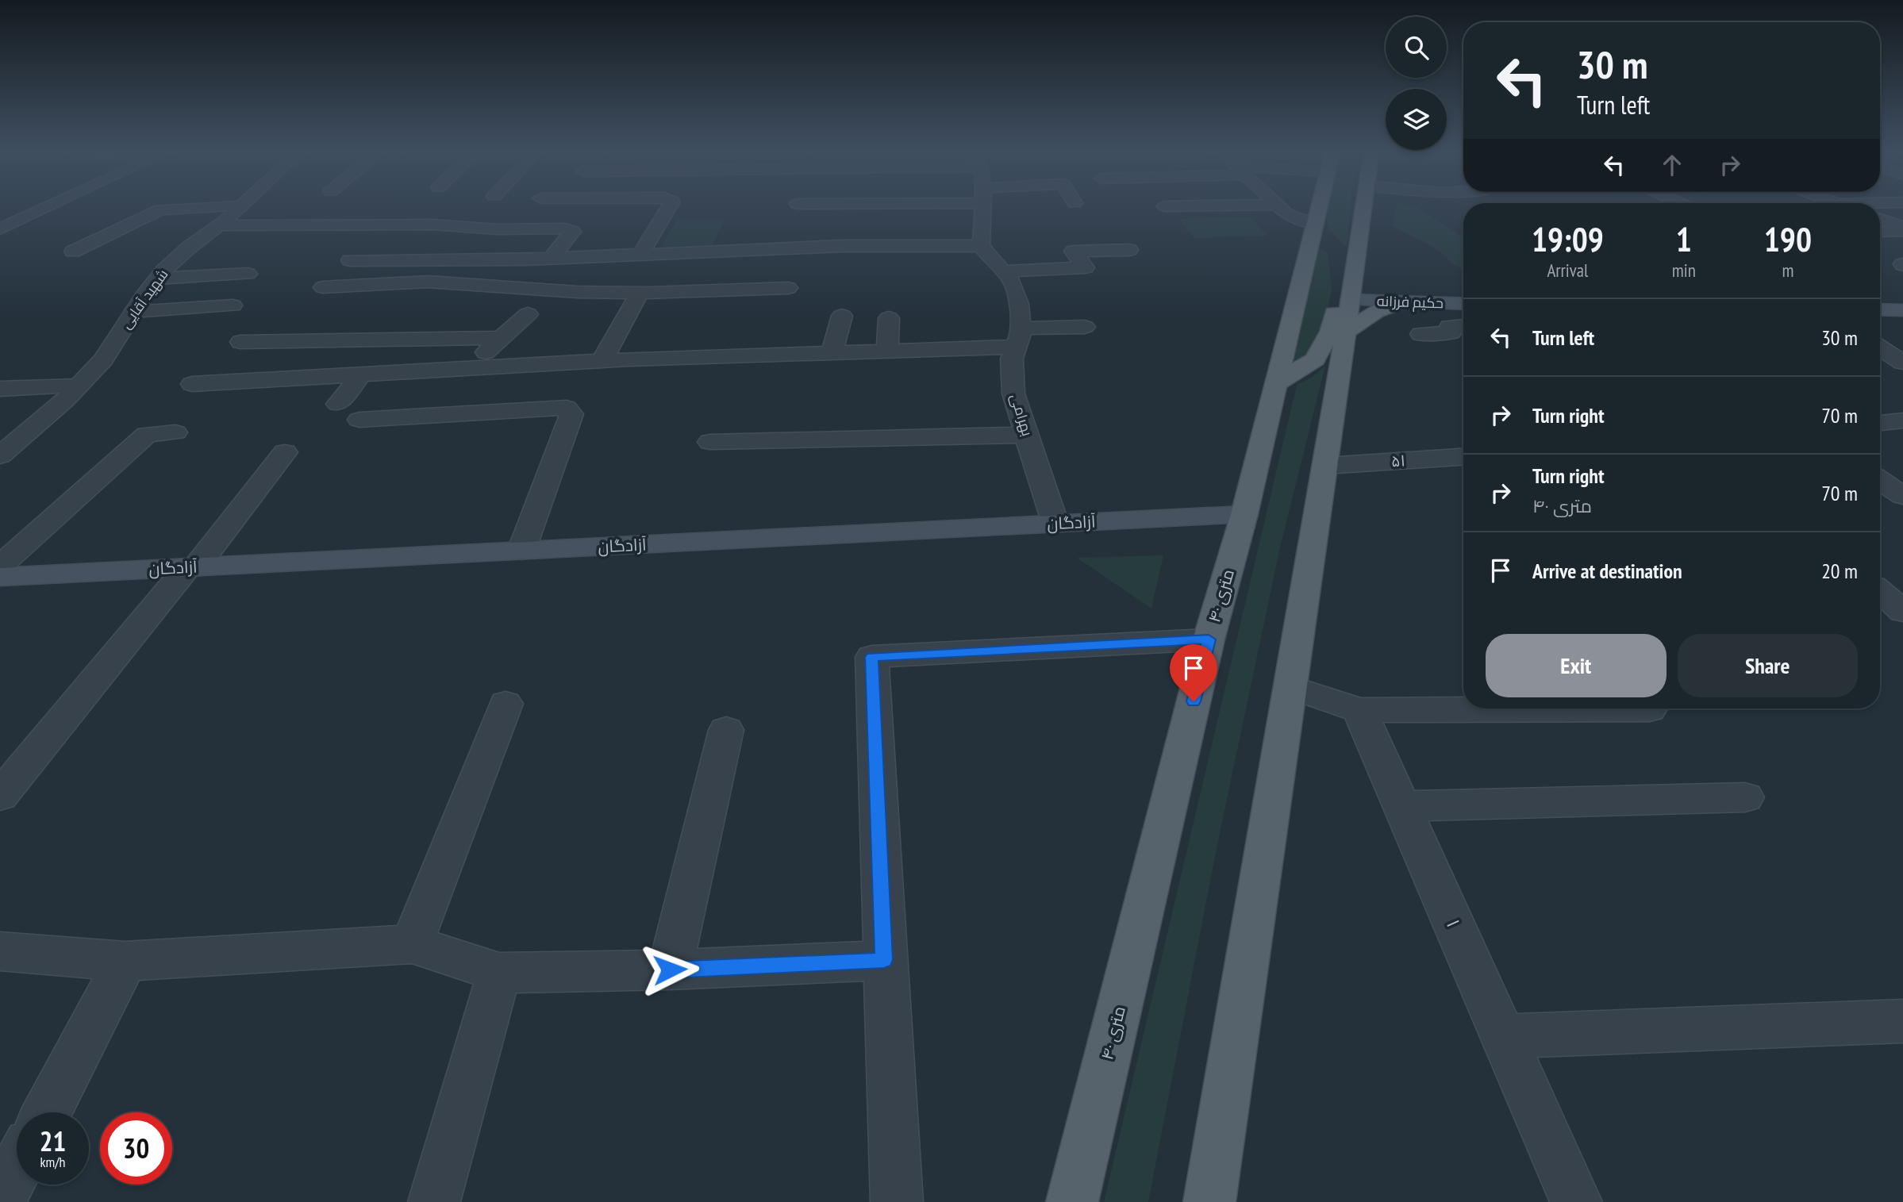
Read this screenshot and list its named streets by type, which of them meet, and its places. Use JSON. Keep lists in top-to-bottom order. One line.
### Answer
{"streets":{"main road":["حکیم فرزانه","آزادگان","۴۰ متری"],"street":["شهید آقایی","بهرامی","۵۱","۱"]},"crossings":[["بهرامی","آزادگان"],["آزادگان","۴۰ متری"]],"page":{"turn":["30 m","Turn left"],"eta":["19:09","Arrival","1","min","190","m"],"list":[{"name":"Turn left","value":"30 m"},{"name":"Turn right","value":"70 m"},{"name":"Turn right","note":"۴۰ متری","value":"70 m"},{"name":"Arrive at destination","value":"20 m"}],"buttons":["Exit","Share"],"speed":"21 km/h","limit":"30"}}
